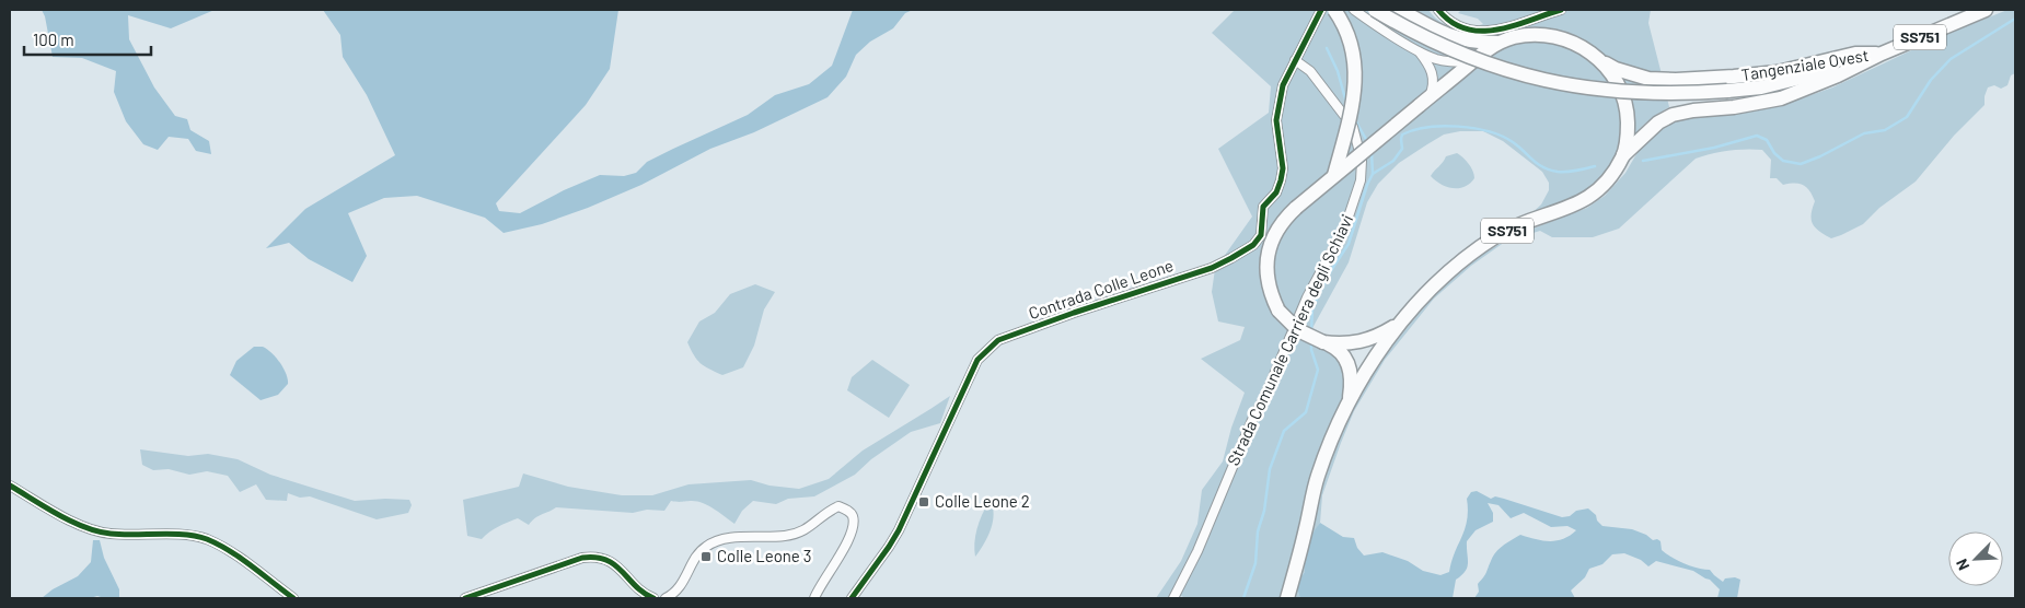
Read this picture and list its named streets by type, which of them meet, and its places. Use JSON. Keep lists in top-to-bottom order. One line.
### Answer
{"streets":{"main road":["SS751","Tangenziale Ovest"],"street":["Contrada Colle Leone","Strada Comunale Carriera degli Schiavi"]},"crossings":[["SS751","Tangenziale Ovest"],["Contrada Colle Leone","Strada Comunale Carriera degli Schiavi"]],"places":{"transit":["Colle Leone 2","Colle Leone 3"]},"scale_bar":"100 m","north":"bottom left"}
